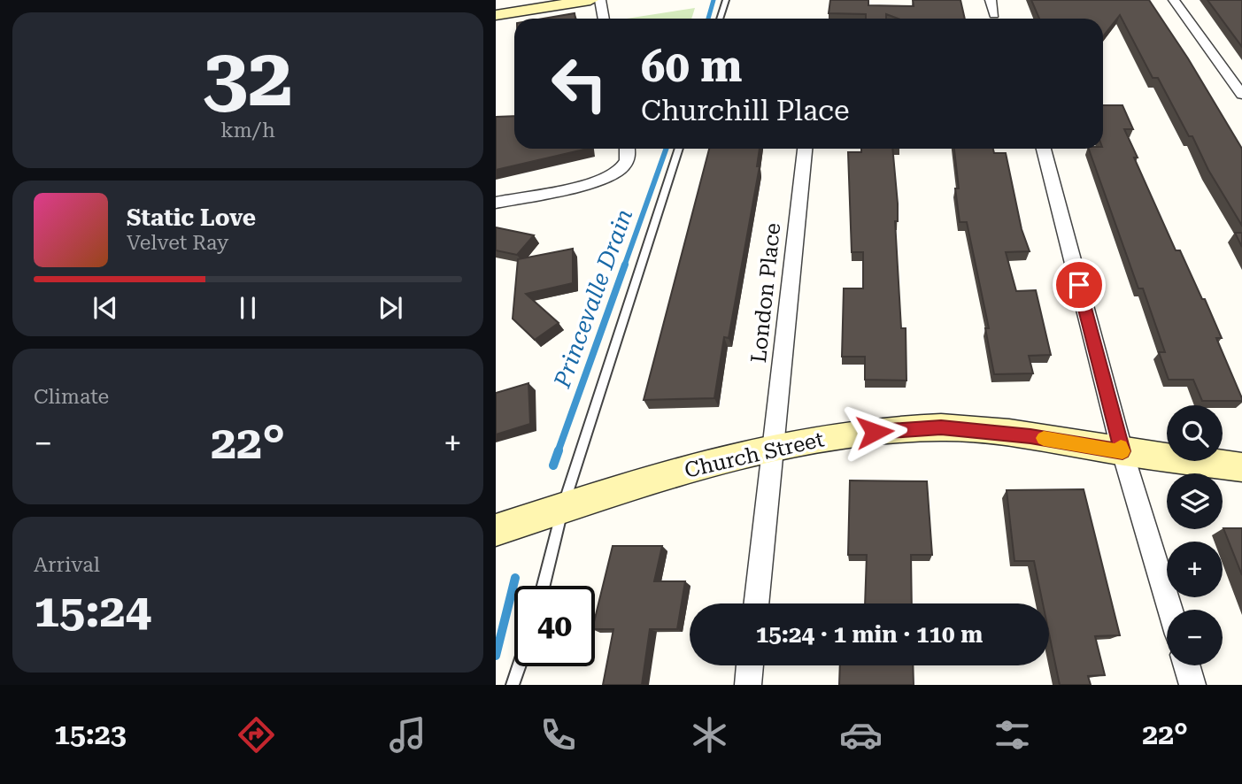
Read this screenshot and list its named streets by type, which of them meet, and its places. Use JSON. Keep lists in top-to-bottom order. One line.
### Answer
{"streets":{"street":["London Place","Church Street"]},"crossings":[["London Place","Church Street"]],"water":["Princevalle Drain"],"page":{"tile":[["32","km/h"],"Climate",["Arrival","15:24"]],"turn":["60 m","Churchill Place"],"song":["Static Love","Velvet Ray"],"map_buttons":["+","−"],"heat":["−","22°","+"],"limit":"40","trip":"15:24 · 1 min · 110 m","tabs":["15:23","22°"]}}
